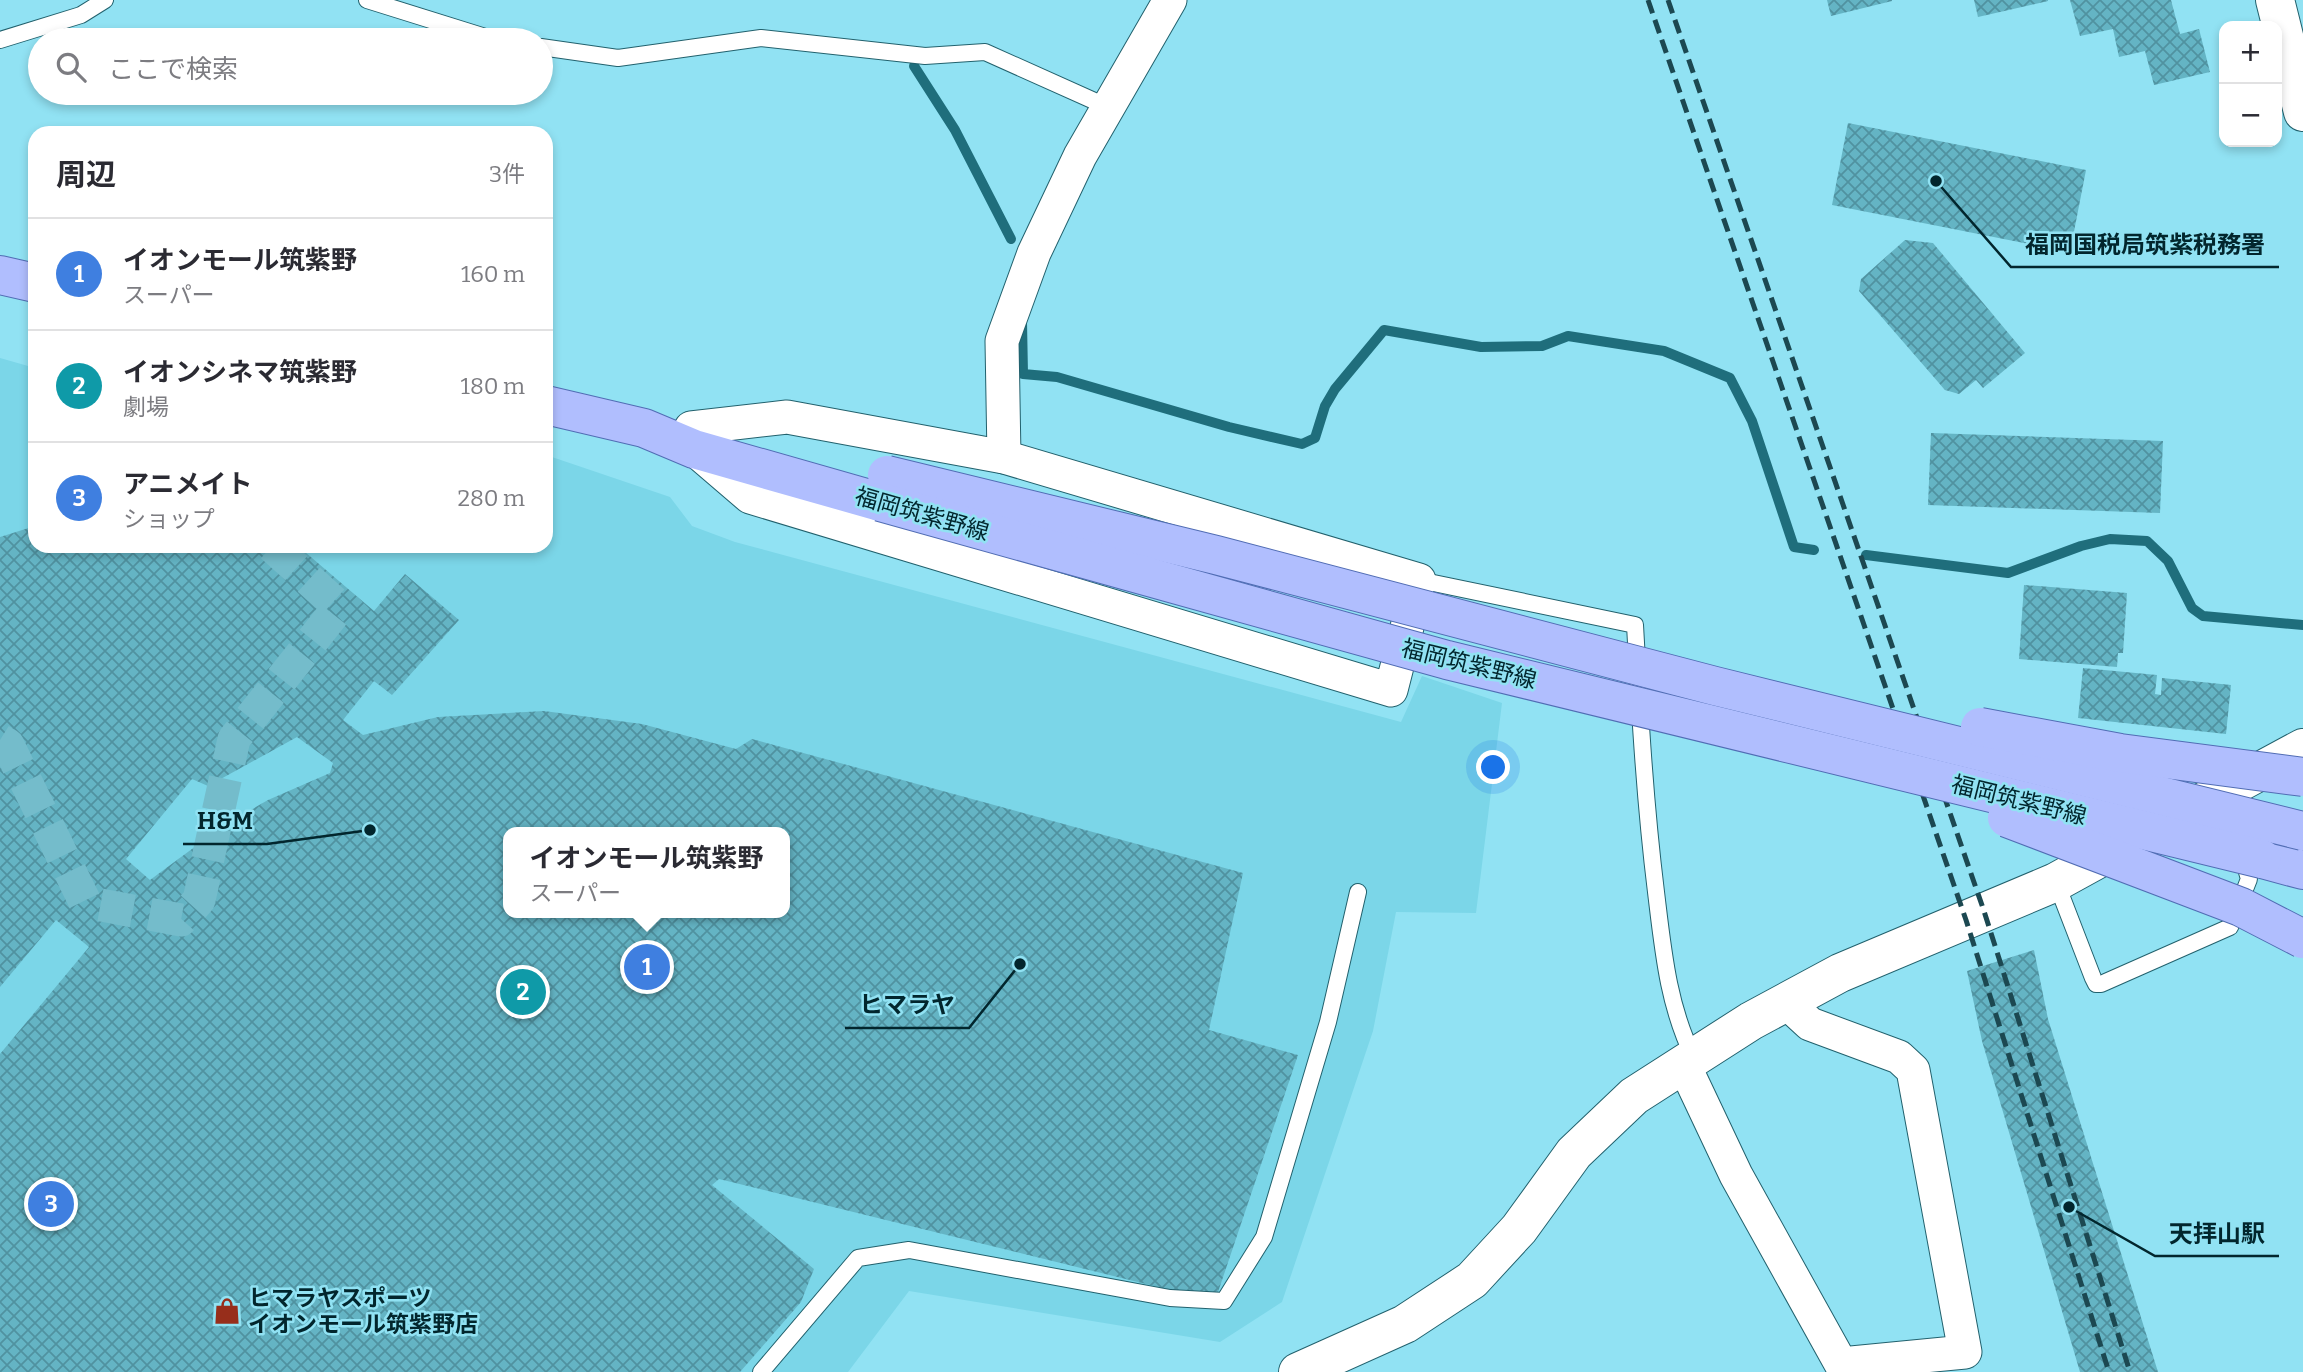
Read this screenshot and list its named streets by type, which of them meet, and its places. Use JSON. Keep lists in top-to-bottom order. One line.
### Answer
{"streets":{"main road":["福岡筑紫野線"]},"places":{"other":["福岡国税局筑紫税務署","H&M","ヒマラヤ","天拝山駅"],"shop":["ヒマラヤスポーツ イオンモール筑紫野店"]},"page":{"map_buttons":["+","−"],"search":"ここで検索","heading":["周辺","3件"],"list":[{"mark":"1","name":"イオンモール筑紫野","note":"スーパー","value":"160 m"},{"mark":"2","name":"イオンシネマ筑紫野","note":"劇場","value":"180 m"},{"mark":"3","name":"アニメイト","note":"ショップ","value":"280 m"}],"popup":["イオンモール筑紫野","スーパー"],"pins":["1","2","3"]}}
